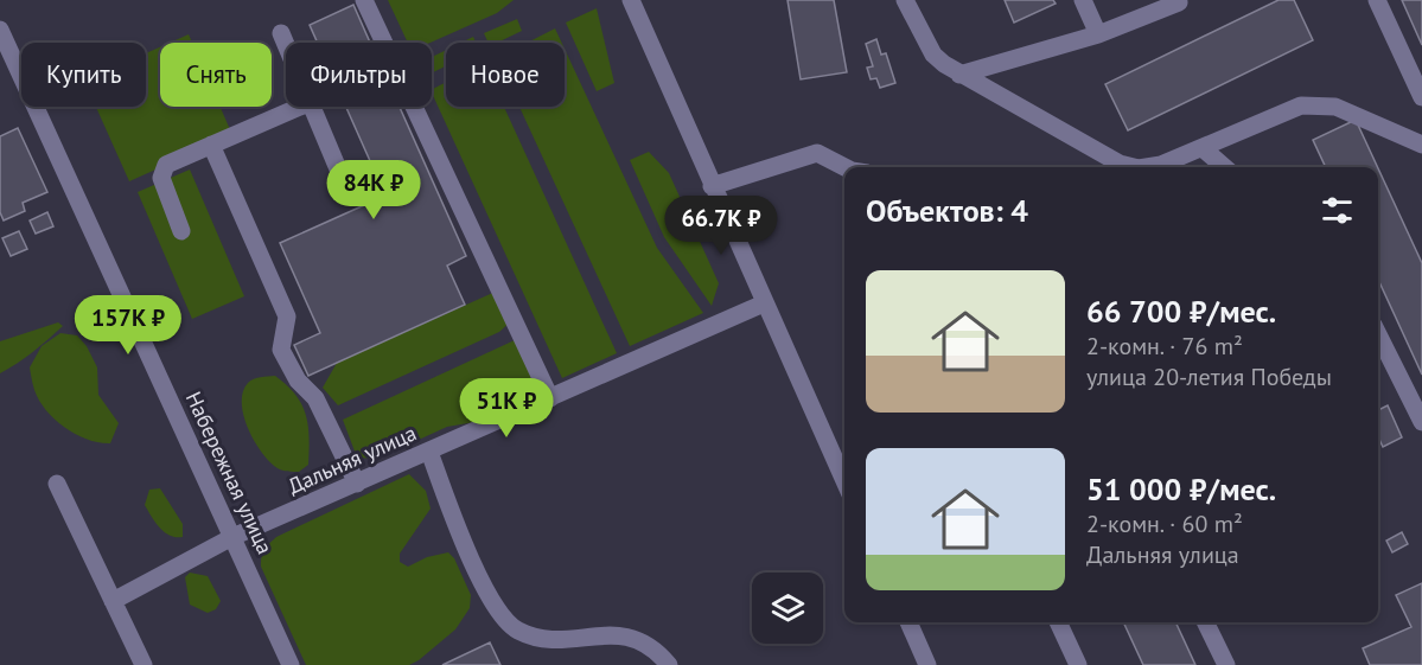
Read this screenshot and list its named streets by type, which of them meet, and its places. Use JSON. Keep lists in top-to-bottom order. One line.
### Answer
{"streets":{"street":["Дальняя улица","Набережная улица"]},"crossings":[["Дальняя улица","Набережная улица"]],"page":{"chip":["Купить","Снять","Фильтры","Новое"],"price":["84K ₽","66.7K ₽","157K ₽","51K ₽"],"heading":"Объектов: 4","list":[{"name":"66 700 ₽/мес.","note":"2-комн. · 76 m² · улица 20-летия Победы"},{"name":"51 000 ₽/мес.","note":"2-комн. · 60 m² · Дальняя улица"}]}}
